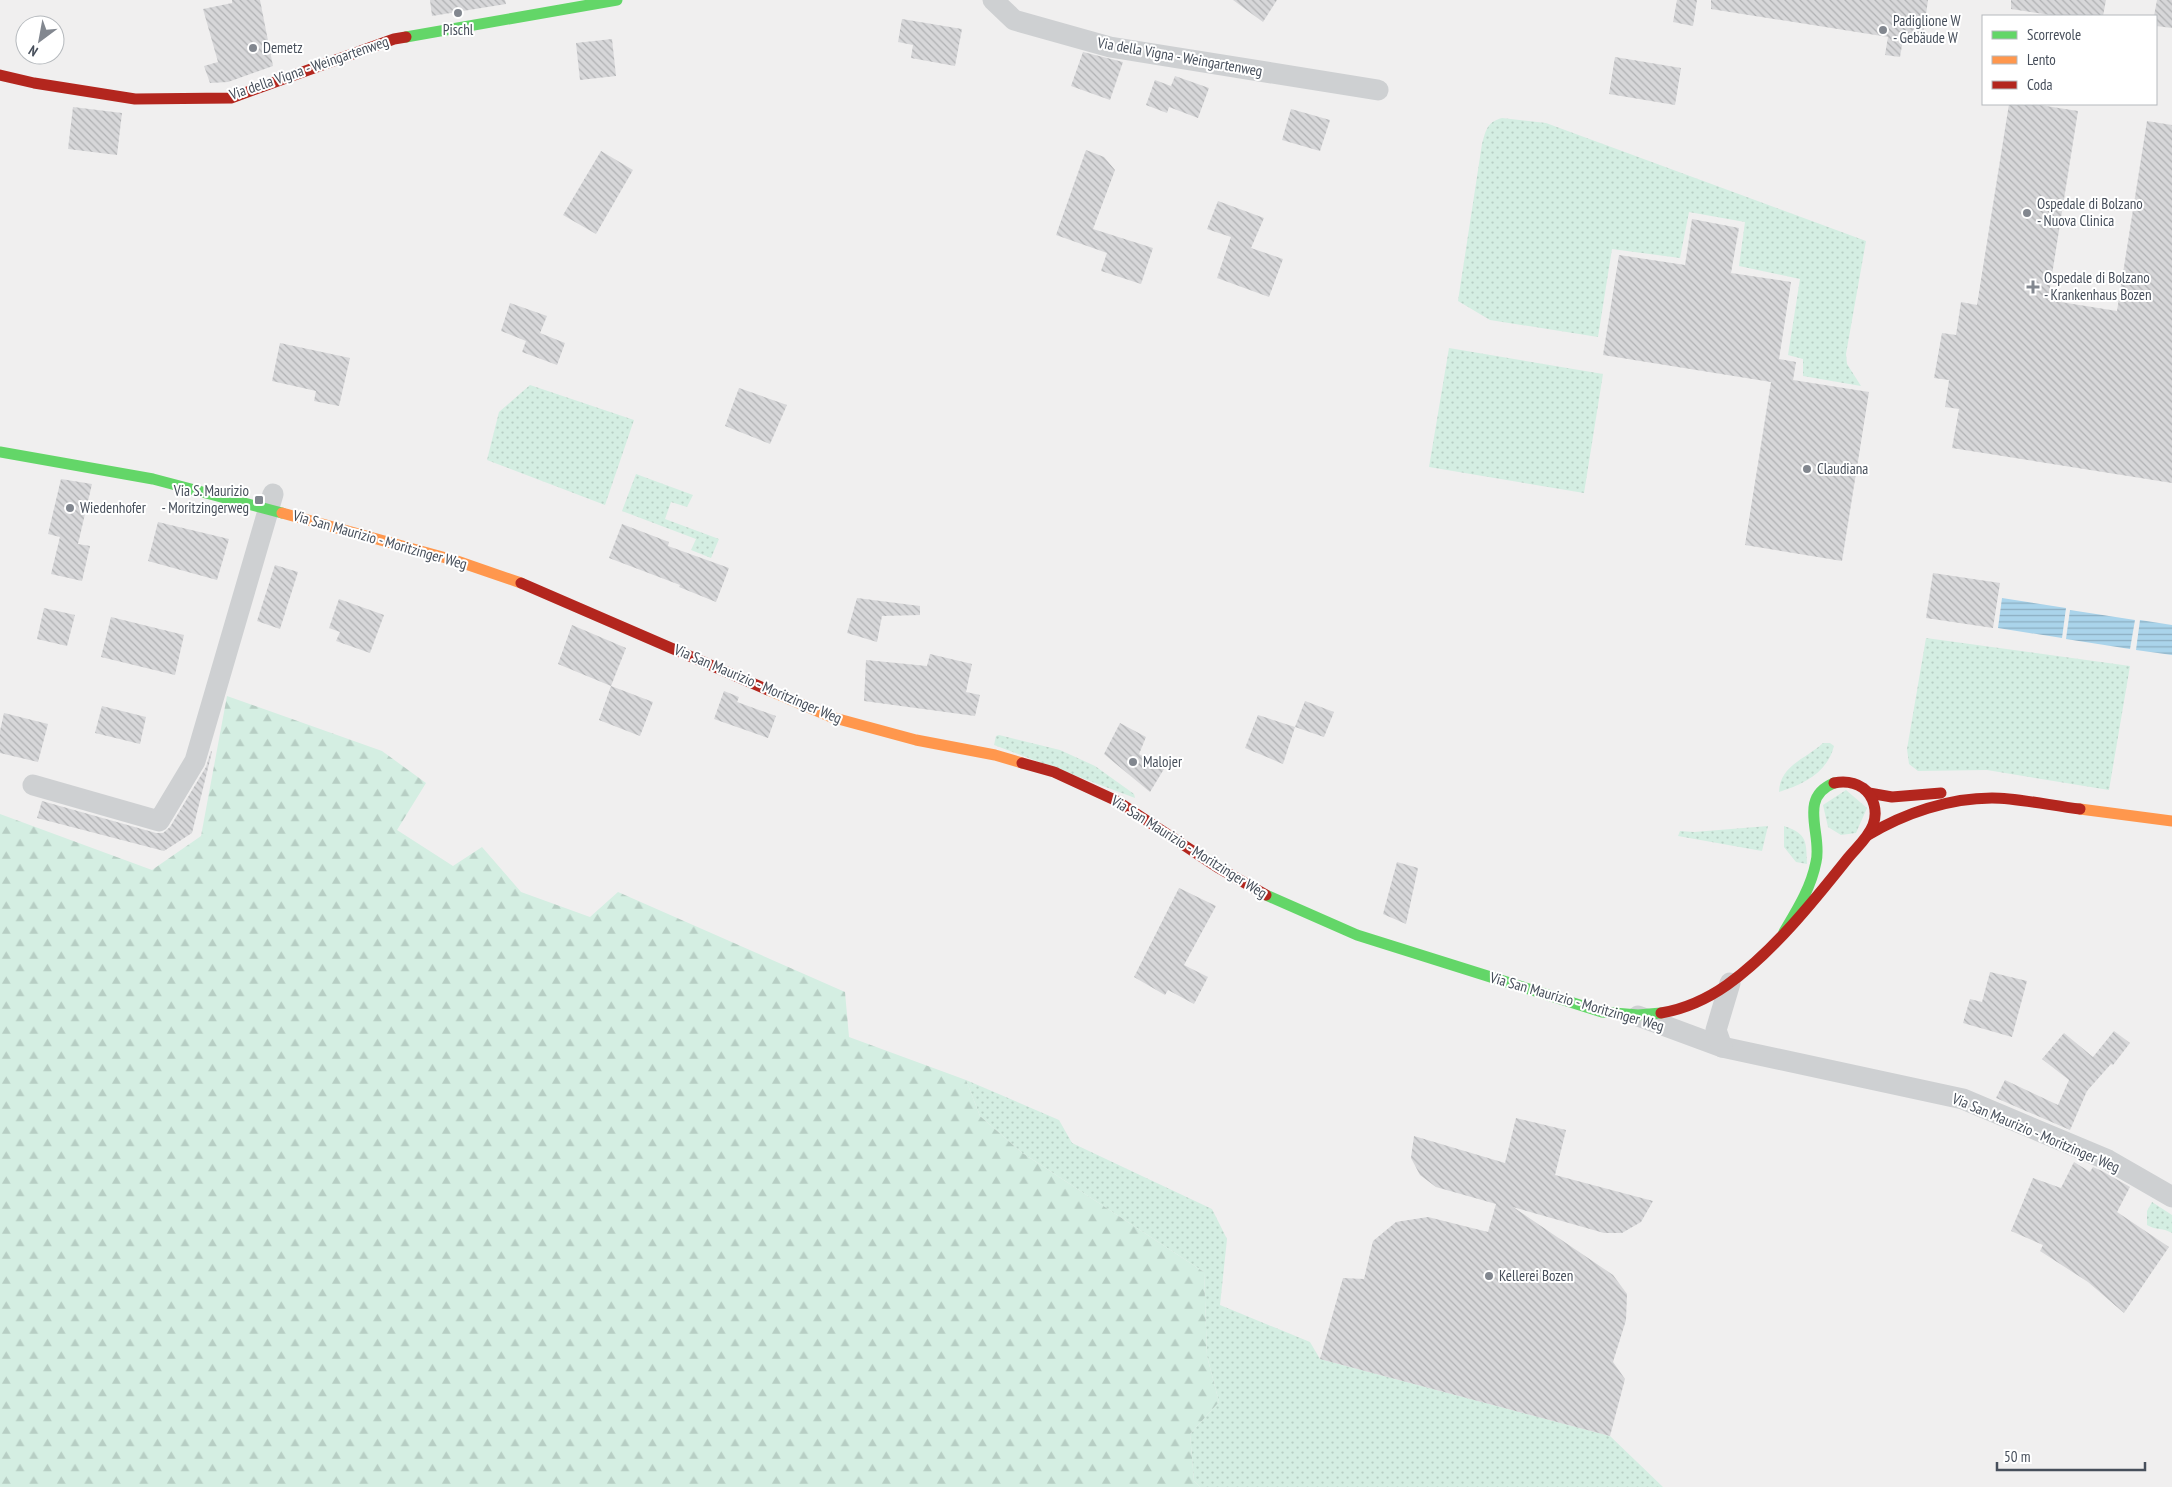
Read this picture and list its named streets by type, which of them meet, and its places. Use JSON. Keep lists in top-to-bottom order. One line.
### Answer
{"streets":{"main road":["Via della Vigna - Weingartenweg","Via San Maurizio - Moritzinger Weg"]},"places":{"other":["Pischl","Padiglione W - Gebäude W","Demetz","Ospedale di Bolzano - Nuova Clinica","Claudiana","Wiedenhofer","Malojer","Kellerei Bozen"],"health":["Ospedale di Bolzano - Krankenhaus Bozen"],"transit":["Via S. Maurizio - Moritzingerweg"]},"legend":["Scorrevole","Lento","Coda"],"scale_bar":"50 m","north":"bottom left"}
